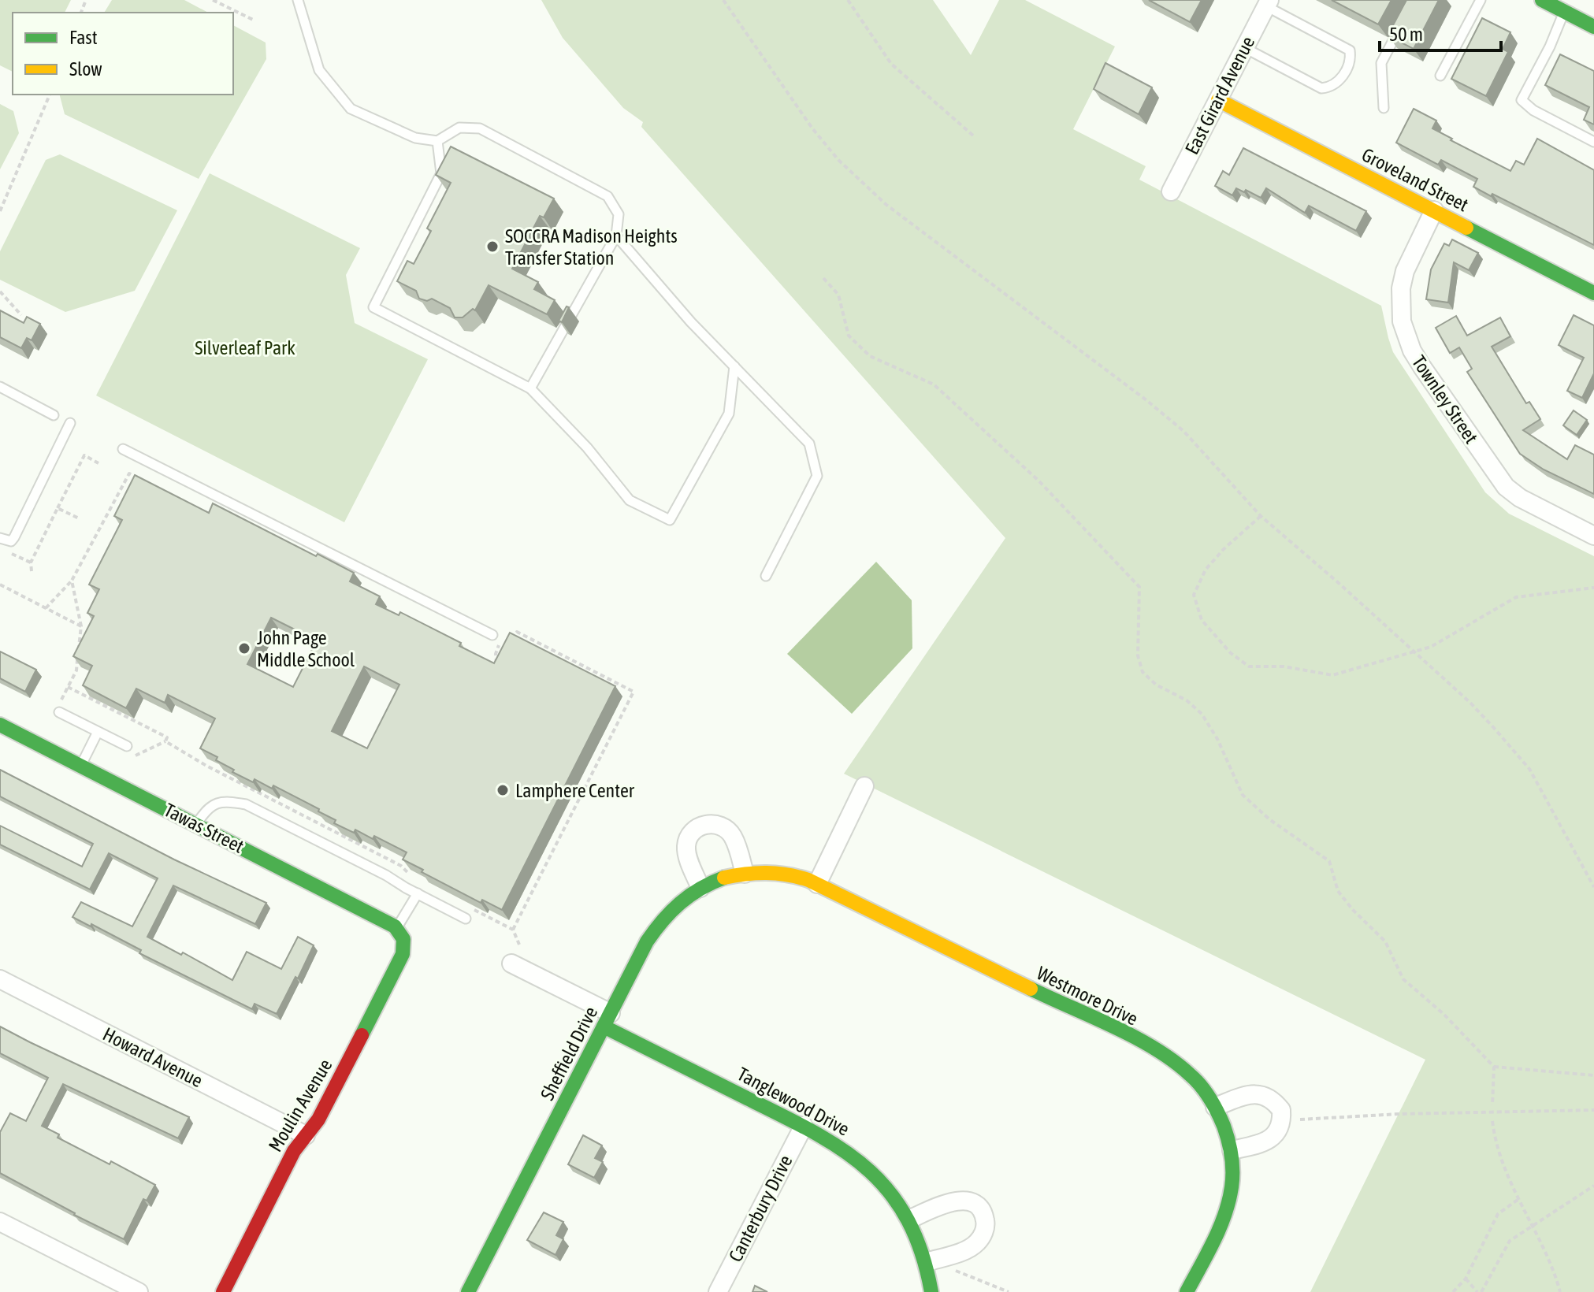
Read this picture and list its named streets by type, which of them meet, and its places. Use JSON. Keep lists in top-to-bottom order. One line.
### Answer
{"streets":{"street":["East Girard Avenue","Groveland Street","Townley Street","Tawas Street","Westmore Drive","Sheffield Drive","Howard Avenue","Tanglewood Drive","Moulin Avenue","Canterbury Drive"]},"crossings":[["East Girard Avenue","Groveland Street"],["Groveland Street","Townley Street"],["Tawas Street","Moulin Avenue"],["Westmore Drive","Sheffield Drive"],["Sheffield Drive","Tanglewood Drive"],["Howard Avenue","Moulin Avenue"],["Tanglewood Drive","Canterbury Drive"]],"parks":["Silverleaf Park"],"places":["SOCCRA Madison Heights Transfer Station","John Page Middle School","Lamphere Center"],"legend":["Fast","Slow"],"scale_bar":"50 m"}
